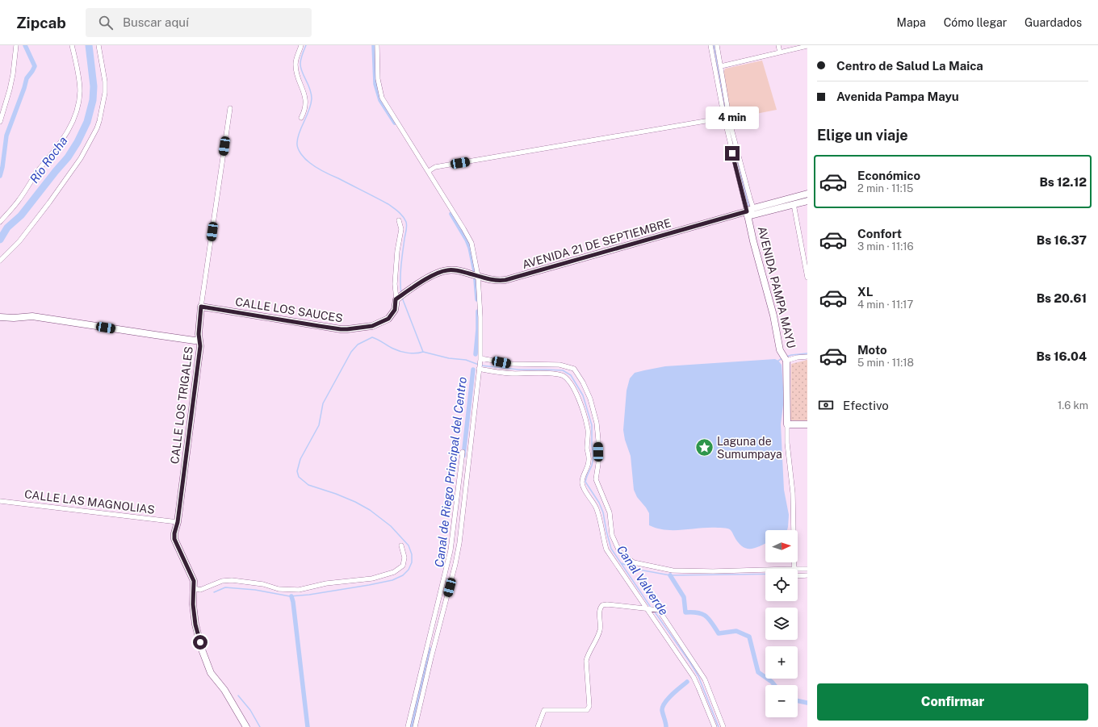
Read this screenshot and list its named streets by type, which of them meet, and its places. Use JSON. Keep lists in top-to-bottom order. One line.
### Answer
{"streets":{"street":["AVENIDA 21 DE SEPTIEMBRE","AVENIDA PAMPA MAYU","CALLE LOS SAUCES","CALLE LOS TRIGALES","CALLE LAS MAGNOLIAS"]},"crossings":[["AVENIDA 21 DE SEPTIEMBRE","AVENIDA PAMPA MAYU"],["AVENIDA 21 DE SEPTIEMBRE","CALLE LOS SAUCES"],["CALLE LOS SAUCES","CALLE LOS TRIGALES"],["CALLE LOS TRIGALES","CALLE LAS MAGNOLIAS"]],"water":["Río Rocha","Canal de Riego Principal del Centro","Canal Valverde"],"places":{"place":["Laguna de Sumumpaya"]},"north":"right","page":{"header":"Zipcab","search":"Buscar aquí","nav":["Mapa","Cómo llegar","Guardados"],"banner":["Centro de Salud La Maica","Avenida Pampa Mayu"],"bubble":"4 min","heading":"Elige un viaje","list":[{"name":"Económico","note":"2 min · 11:15","value":"Bs 12.12"},{"name":"Confort","note":"3 min · 11:16","value":"Bs 16.37"},{"name":"XL","note":"4 min · 11:17","value":"Bs 20.61"},{"name":"Moto","note":"5 min · 11:18","value":"Bs 16.04"}],"pay":["Efectivo","1.6 km"],"map_buttons":["+","−"],"buttons":"Confirmar"}}
